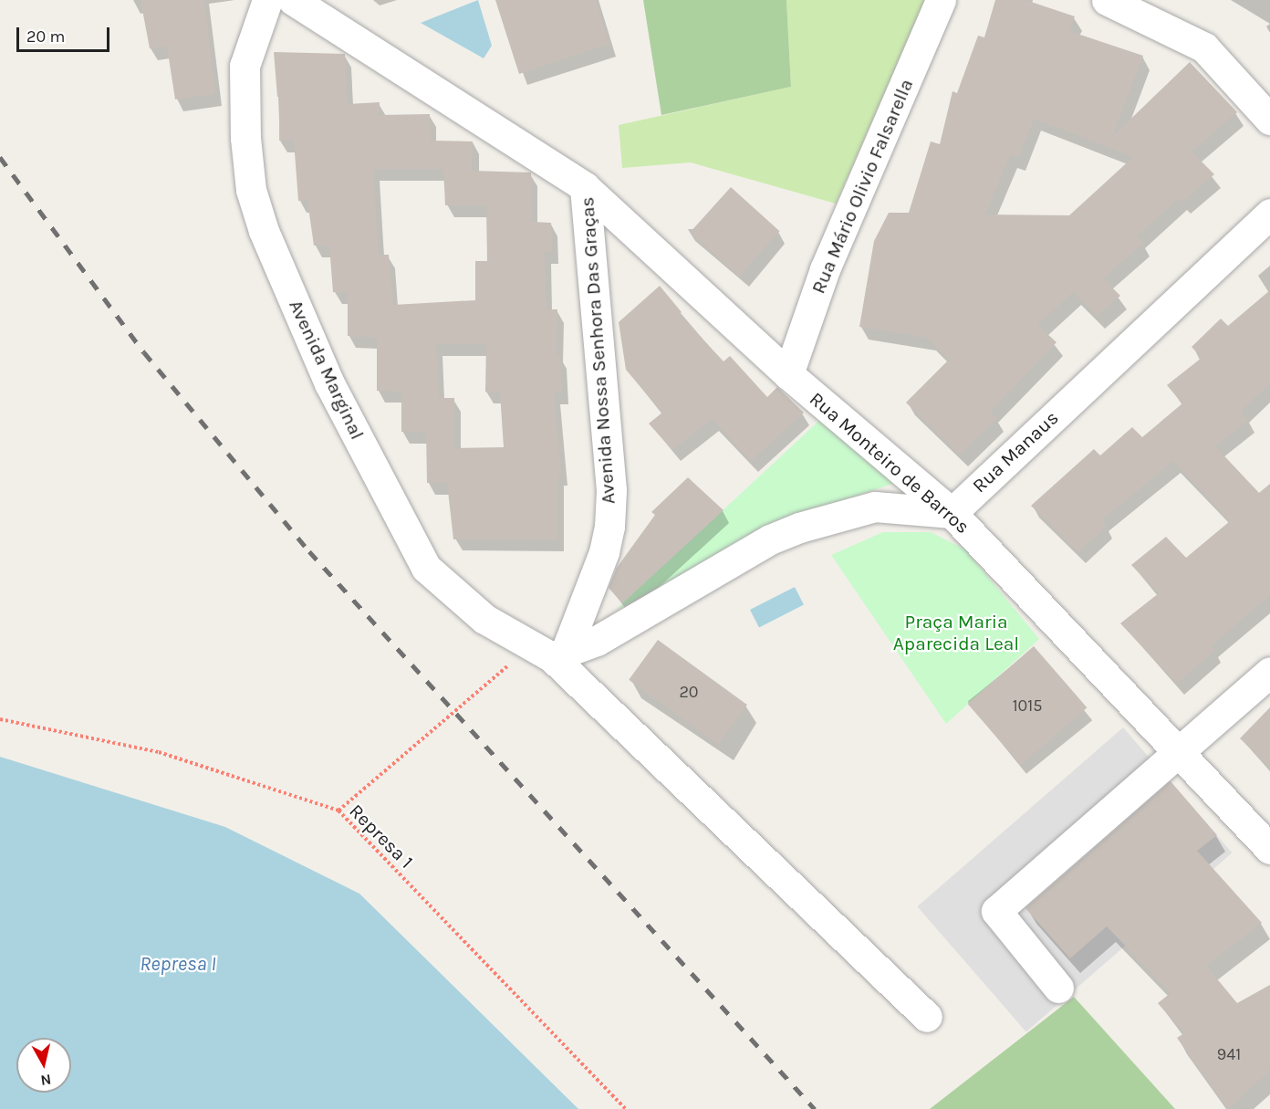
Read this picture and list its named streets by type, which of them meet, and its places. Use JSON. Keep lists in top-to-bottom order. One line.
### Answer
{"streets":{"street":["Rua Mário Olivio Falsarella","Avenida Nossa Senhora Das Graças","Avenida Marginal","Rua Manaus","Rua Monteiro de Barros"],"path":["Represa 1"]},"crossings":[["Rua Mário Olivio Falsarella","Rua Monteiro de Barros"],["Avenida Nossa Senhora Das Graças","Avenida Marginal"],["Avenida Nossa Senhora Das Graças","Rua Monteiro de Barros"],["Rua Manaus","Rua Monteiro de Barros"]],"water":["Represa I"],"parks":["Praça Maria Aparecida Leal"],"house_numbers":["20","1015","941"],"scale_bar":"20 m","north":"bottom"}
